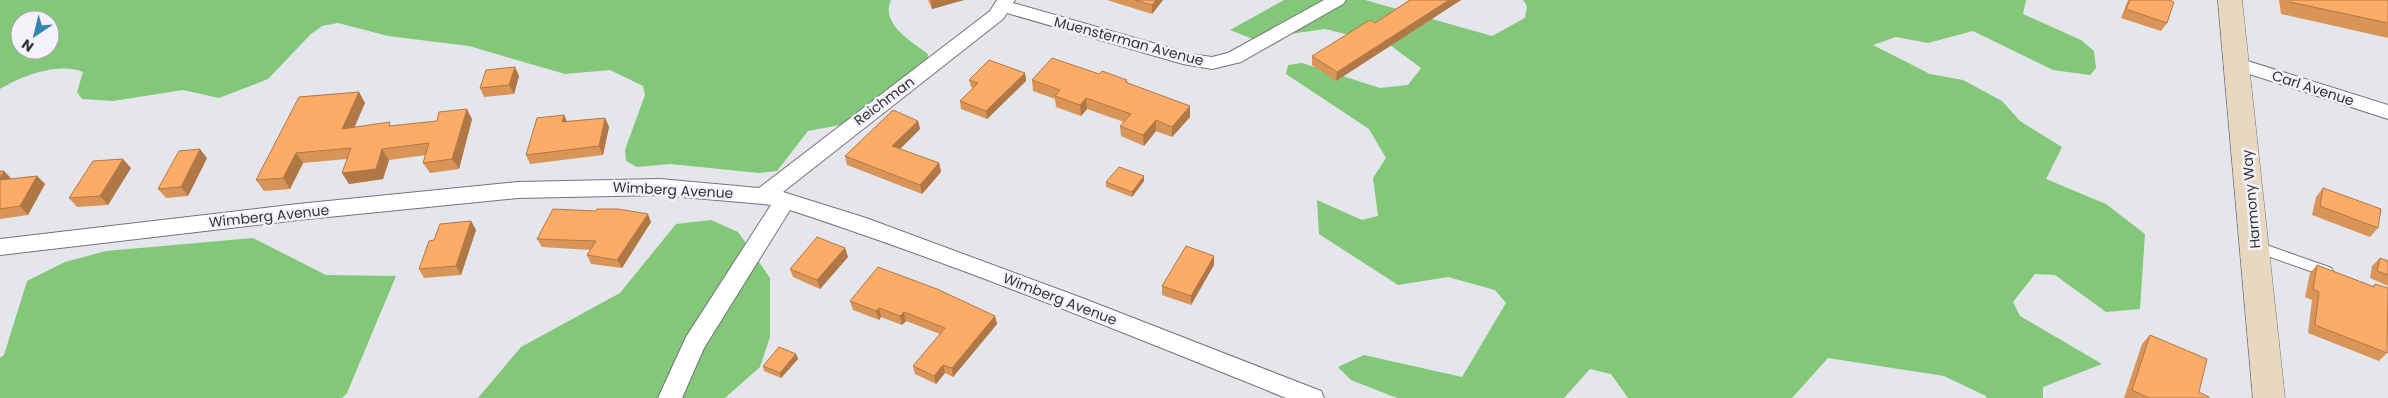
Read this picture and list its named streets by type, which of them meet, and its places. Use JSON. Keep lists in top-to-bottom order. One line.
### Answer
{"streets":{"street":["Muensterman Avenue","Carl Avenue","Reichman","Wimberg Avenue","Harmony Way"]},"crossings":[["Muensterman Avenue","Reichman"],["Carl Avenue","Harmony Way"],["Reichman","Wimberg Avenue"]],"north":"bottom left"}
